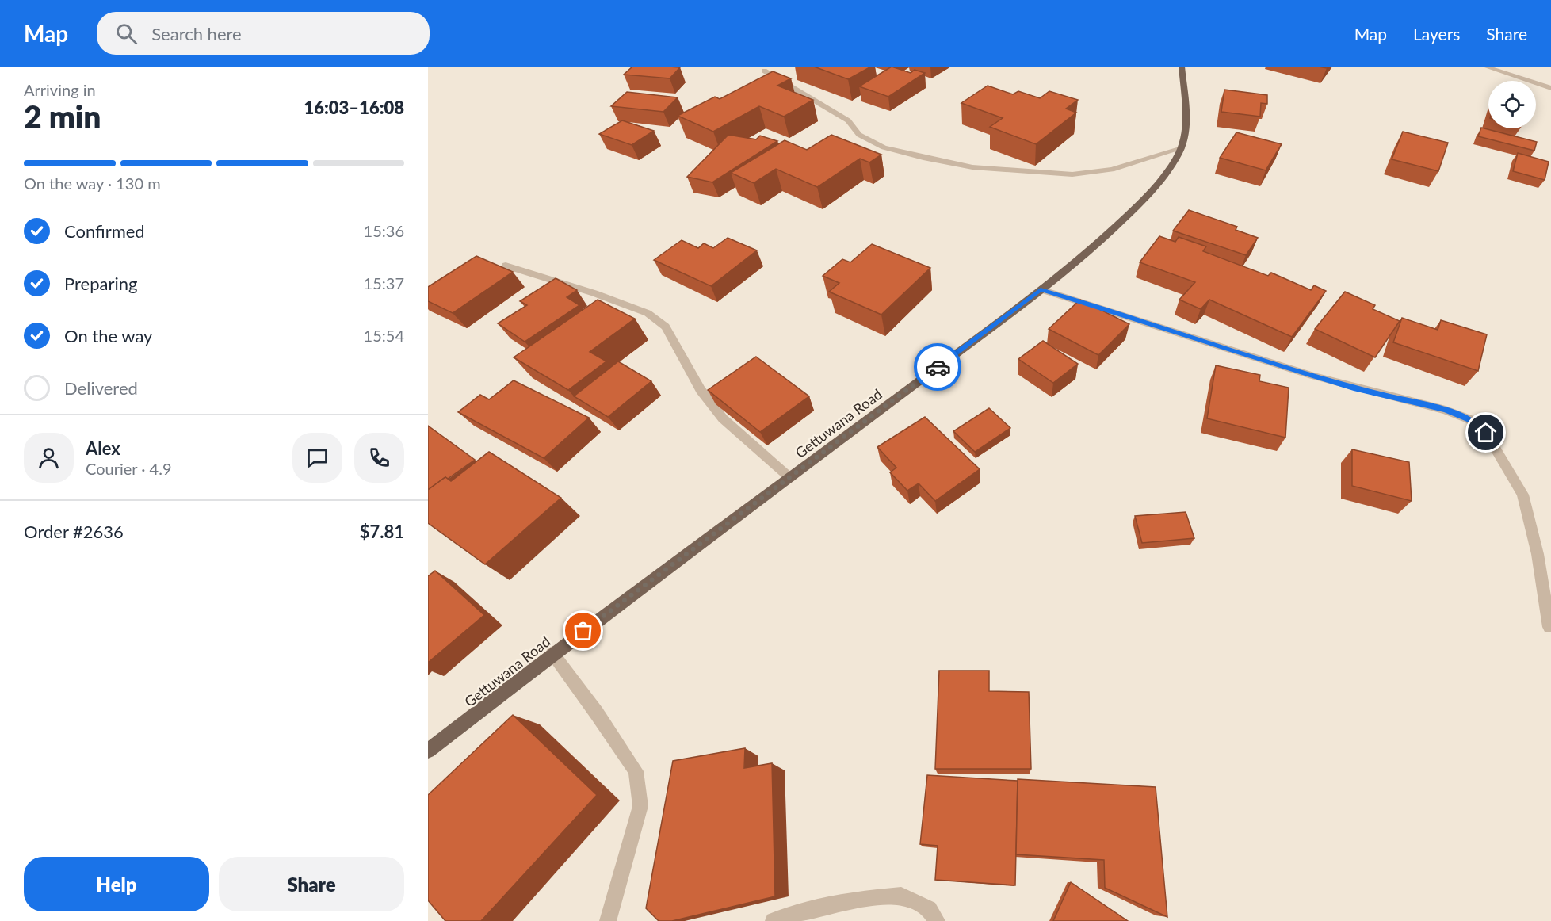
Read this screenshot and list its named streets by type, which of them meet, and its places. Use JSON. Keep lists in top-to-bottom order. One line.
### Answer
{"streets":{"main road":["Gettuwana Road"]},"page":{"header":"Map","search":"Search here","nav":["Map","Layers","Share"],"heading":["2 min","Arriving in","16:03–16:08"],"panel":["Alex","Courier · 4.9","Order #2636","$7.81"],"bar":"On the way · 130 m","list":[["Confirmed","15:36"],["Preparing","15:37"],["On the way","15:54"],"Delivered"],"buttons":["Help","Share"]}}
